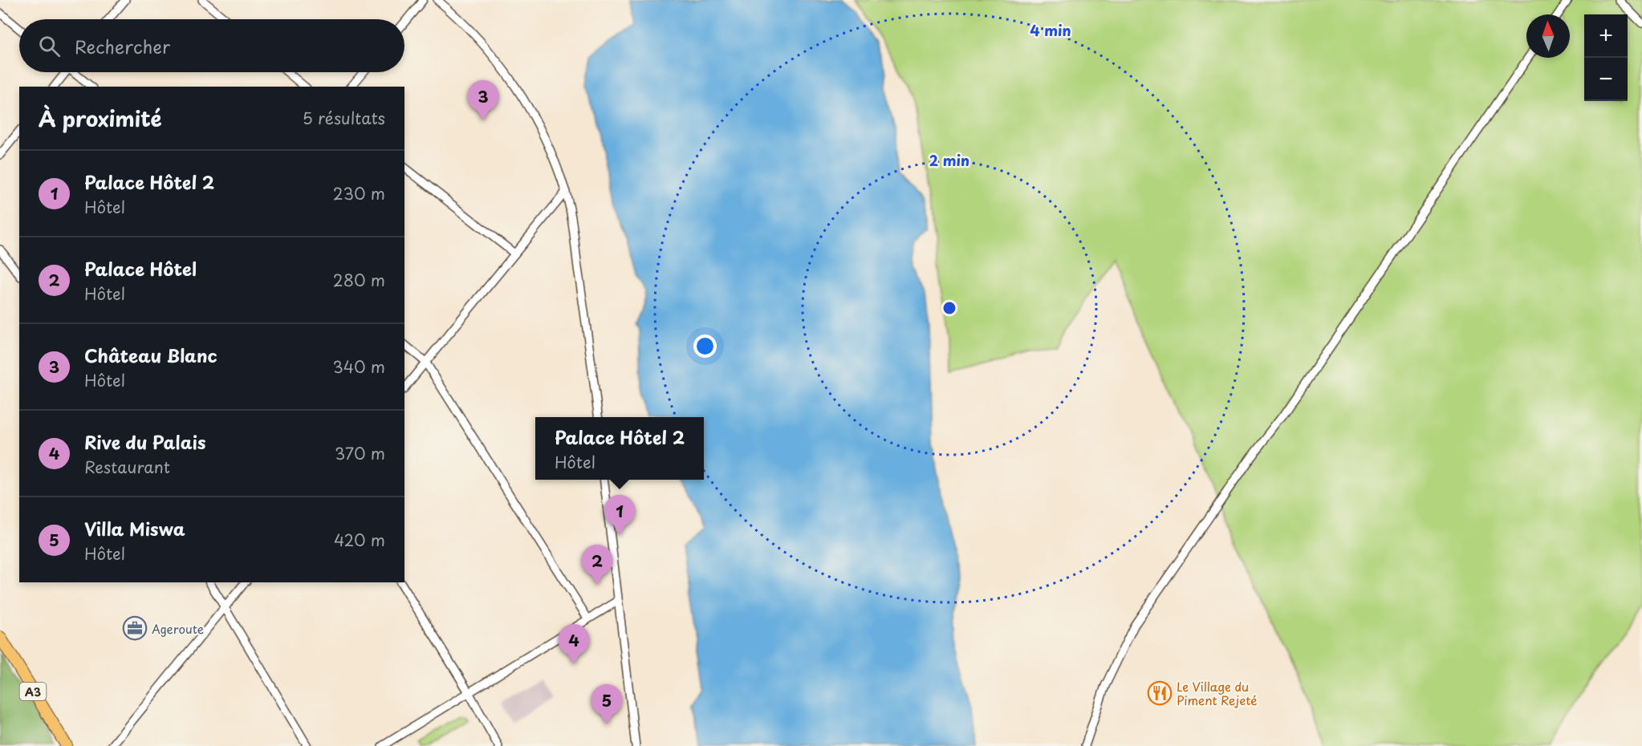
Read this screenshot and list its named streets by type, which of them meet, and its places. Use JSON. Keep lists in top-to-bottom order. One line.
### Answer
{"streets":{"highway":["A3"]},"places":{"office":["Ageroute"],"restaurant":["Le Village du Piment Rejeté"]},"north":"top","page":{"map_buttons":["+","−"],"search":"Rechercher","pins":["3","1","2","4","5"],"heading":["À proximité","5 résultats"],"list":[{"mark":"1","name":"Palace Hôtel 2","note":"Hôtel","value":"230 m"},{"mark":"2","name":"Palace Hôtel","note":"Hôtel","value":"280 m"},{"mark":"3","name":"Château Blanc","note":"Hôtel","value":"340 m"},{"mark":"4","name":"Rive du Palais","note":"Restaurant","value":"370 m"},{"mark":"5","name":"Villa Miswa","note":"Hôtel","value":"420 m"}],"popup":["Palace Hôtel 2","Hôtel"]},"rings":["4 min","2 min"]}
